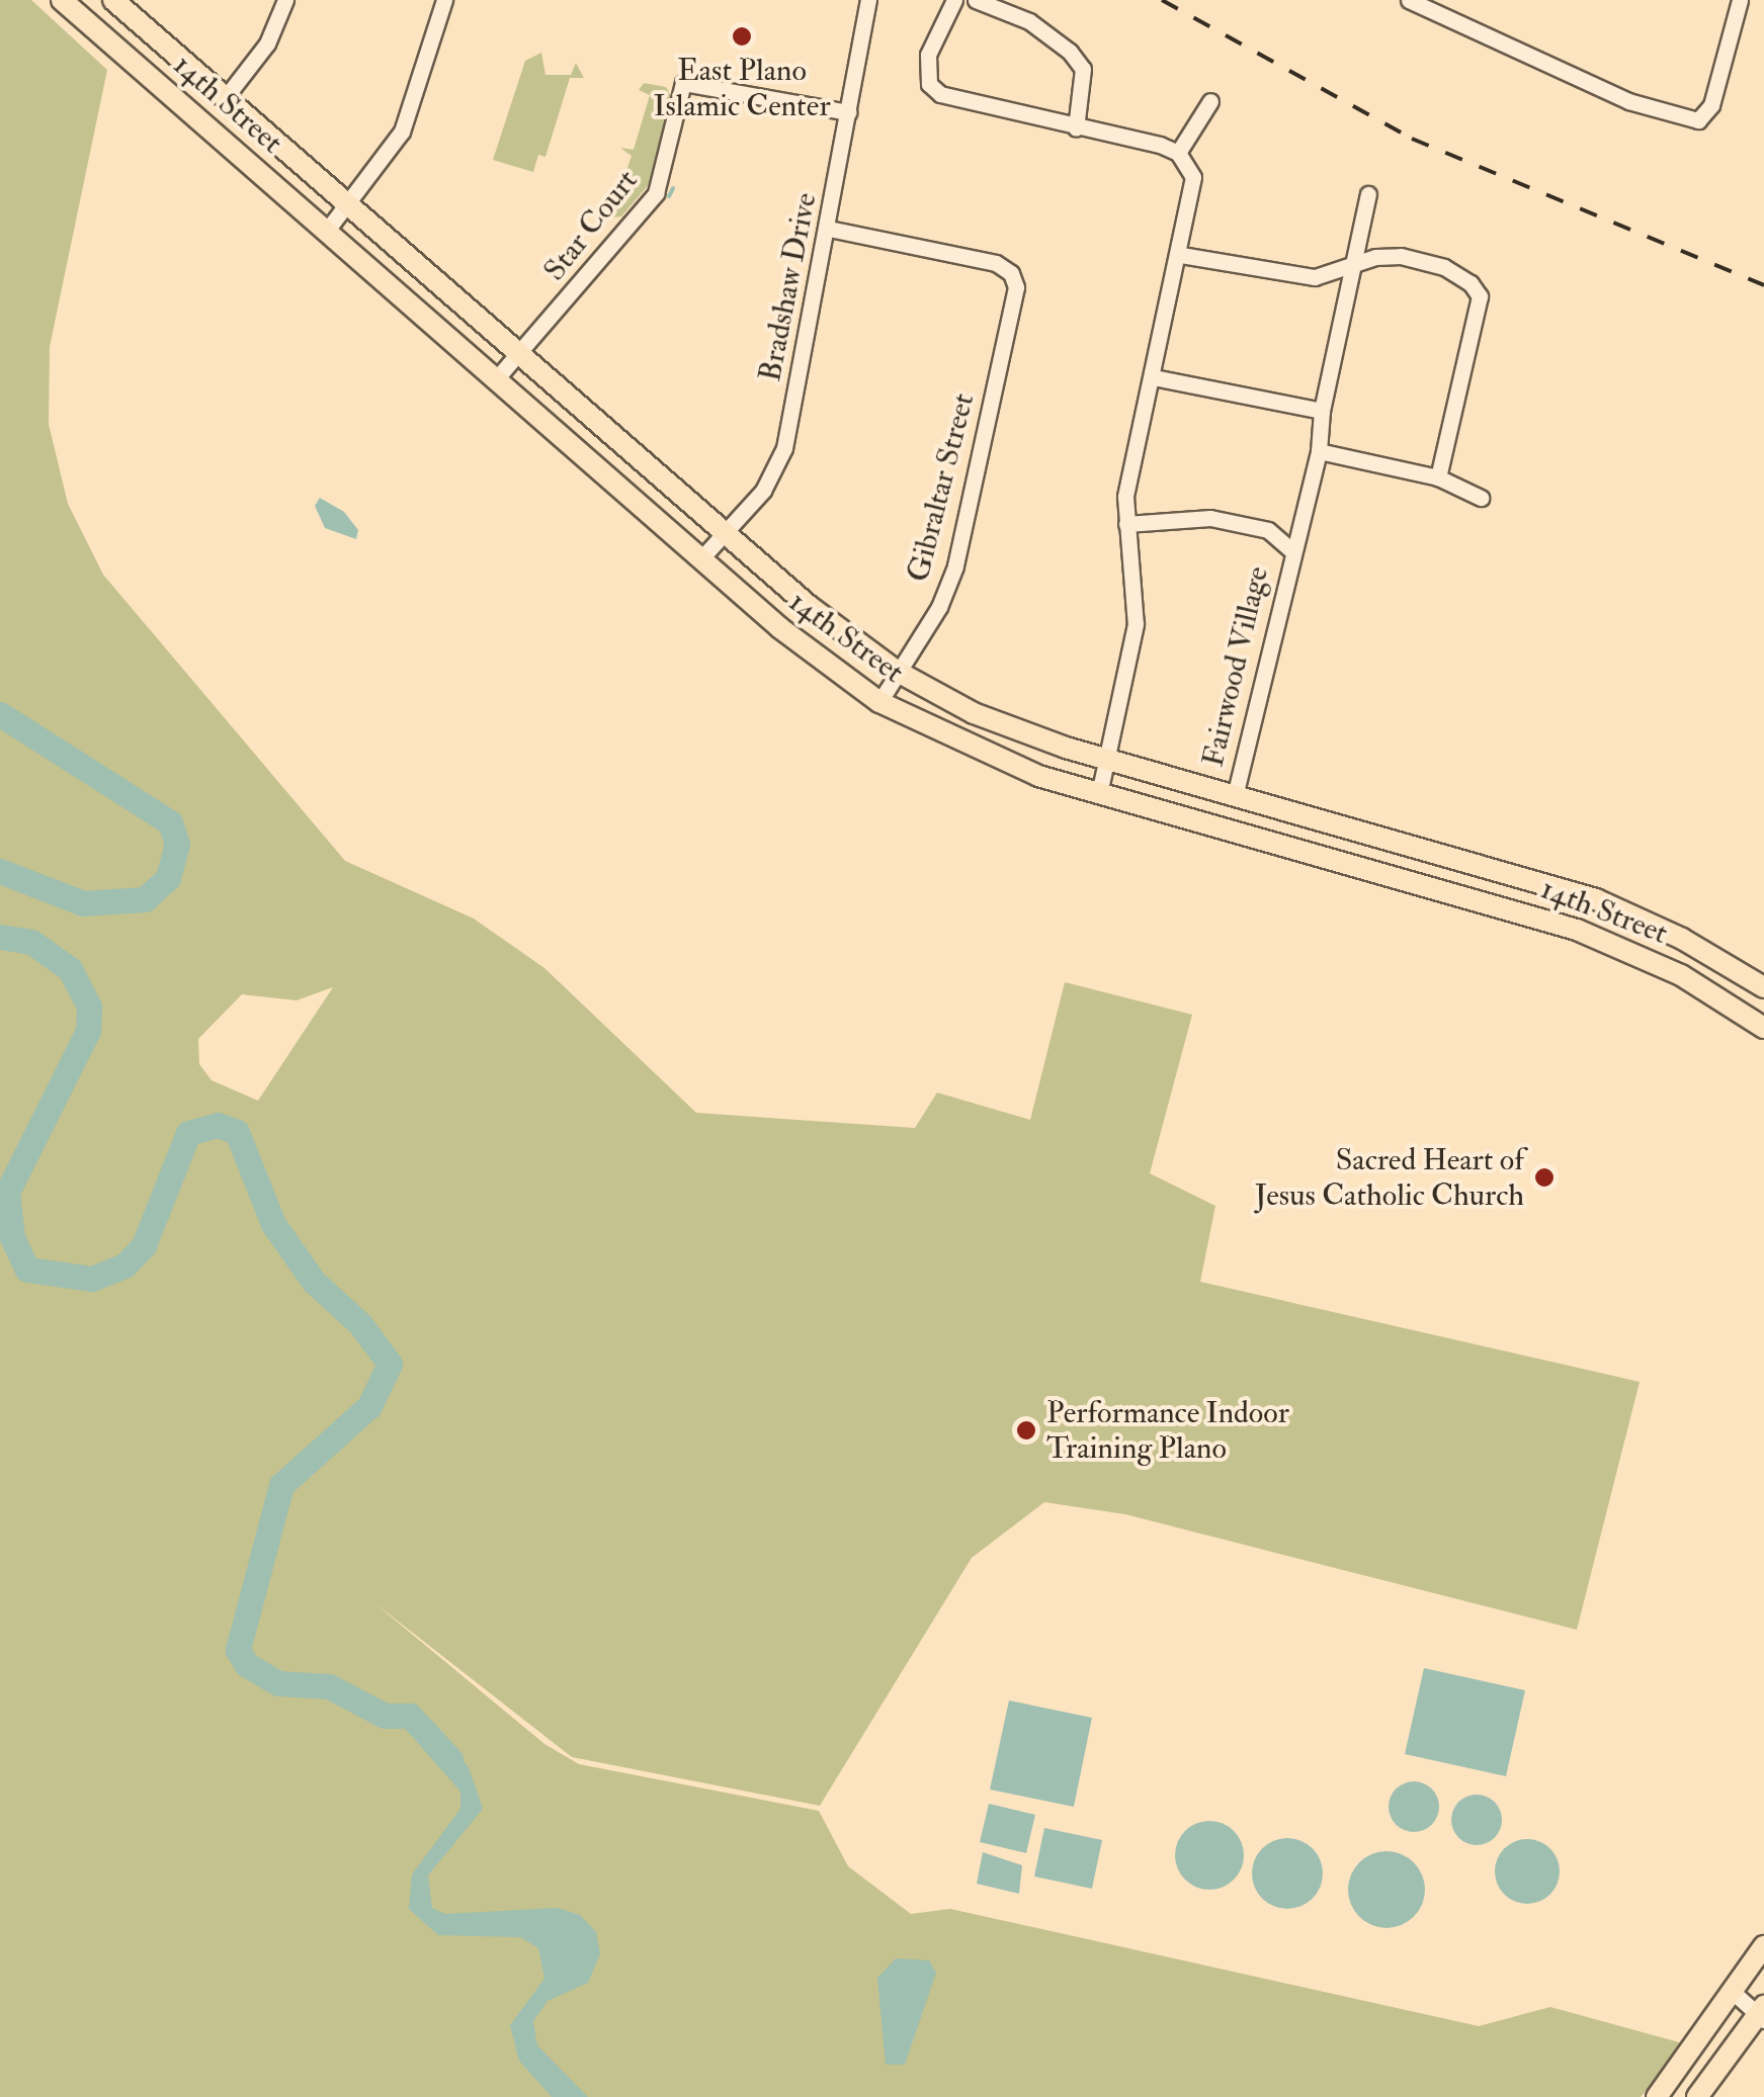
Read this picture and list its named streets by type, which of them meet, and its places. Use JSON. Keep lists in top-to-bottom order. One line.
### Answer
{"streets":{"main road":["14th Street"],"street":["Star Court","Bradshaw Drive","Gibraltar Street","Fairwood Village"]},"crossings":[["14th Street","Star Court"],["14th Street","Bradshaw Drive"],["14th Street","Gibraltar Street"],["14th Street","Fairwood Village"],["Star Court","Bradshaw Drive"],["Bradshaw Drive","Gibraltar Street"]],"places":["East Plano Islamic Center","Sacred Heart of Jesus Catholic Church","Performance Indoor Training Plano"]}
